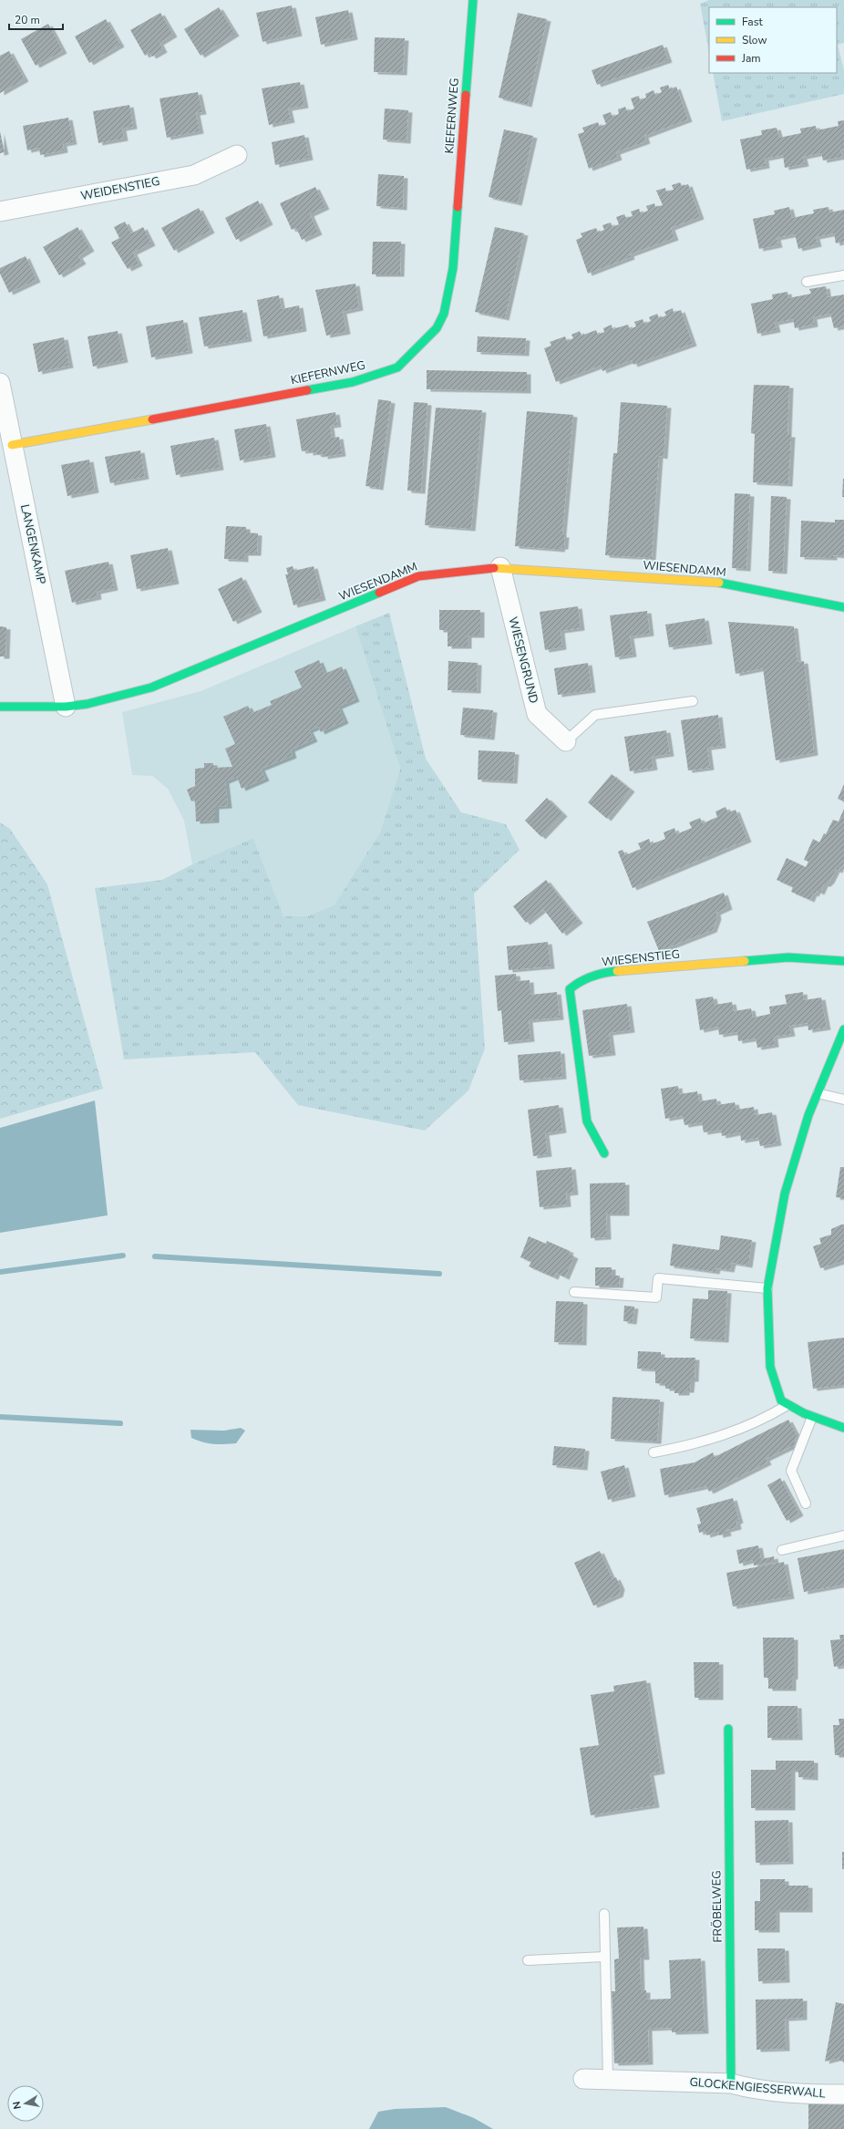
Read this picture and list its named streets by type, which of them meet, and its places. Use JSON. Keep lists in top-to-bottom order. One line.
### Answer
{"streets":{"street":["KIEFERNWEG","WEIDENSTIEG","LANGENKAMP","WIESENDAMM","WIESENGRUND","WIESENSTIEG","FRÖBELWEG","GLOCKENGIESSERWALL"]},"crossings":[["KIEFERNWEG","LANGENKAMP"],["LANGENKAMP","WIESENDAMM"],["WIESENDAMM","WIESENGRUND"],["FRÖBELWEG","GLOCKENGIESSERWALL"]],"legend":["Fast","Slow","Jam"],"scale_bar":"20 m","north":"left"}
